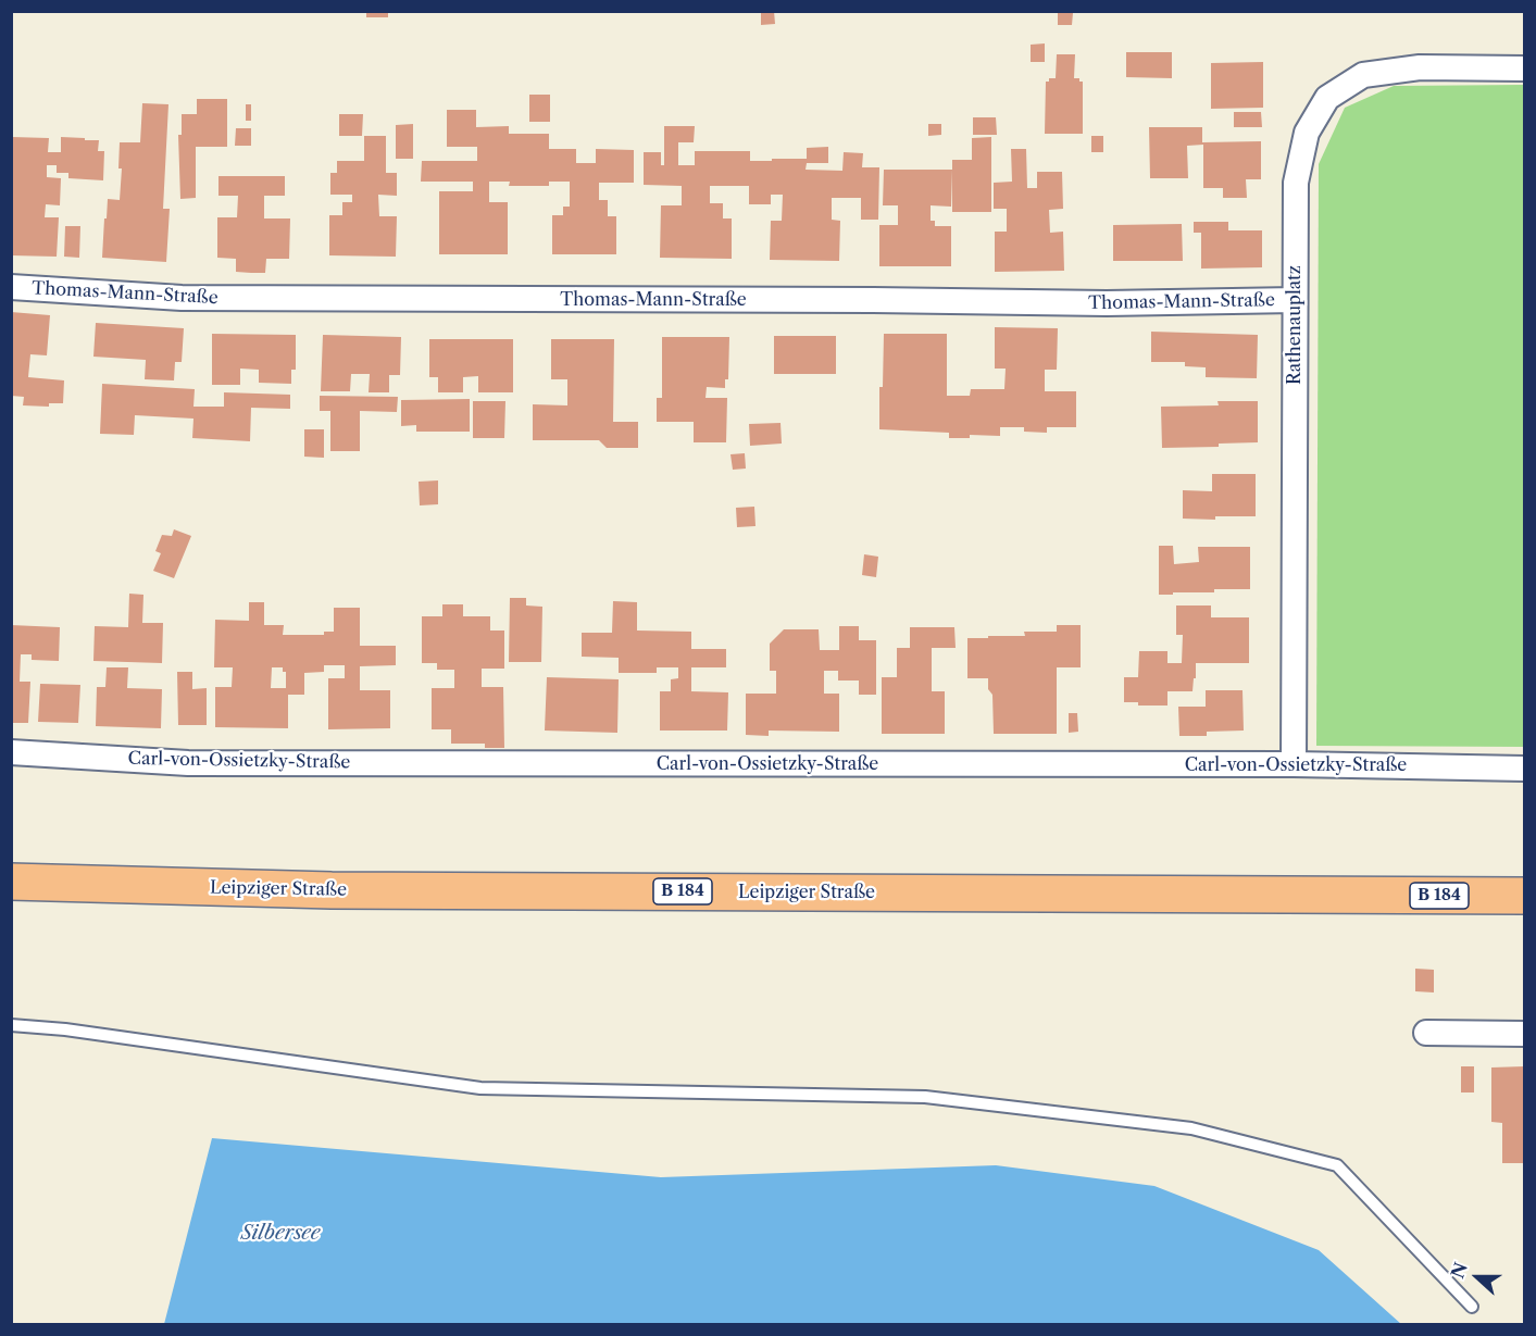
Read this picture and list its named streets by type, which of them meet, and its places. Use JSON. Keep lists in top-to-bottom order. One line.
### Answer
{"streets":{"main road":["Leipziger Straße","B 184"],"street":["Thomas-Mann-Straße","Rathenauplatz","Carl-von-Ossietzky-Straße"]},"crossings":[["Thomas-Mann-Straße","Rathenauplatz"],["Rathenauplatz","Carl-von-Ossietzky-Straße"]],"water":["Silbersee"],"north":"left"}
